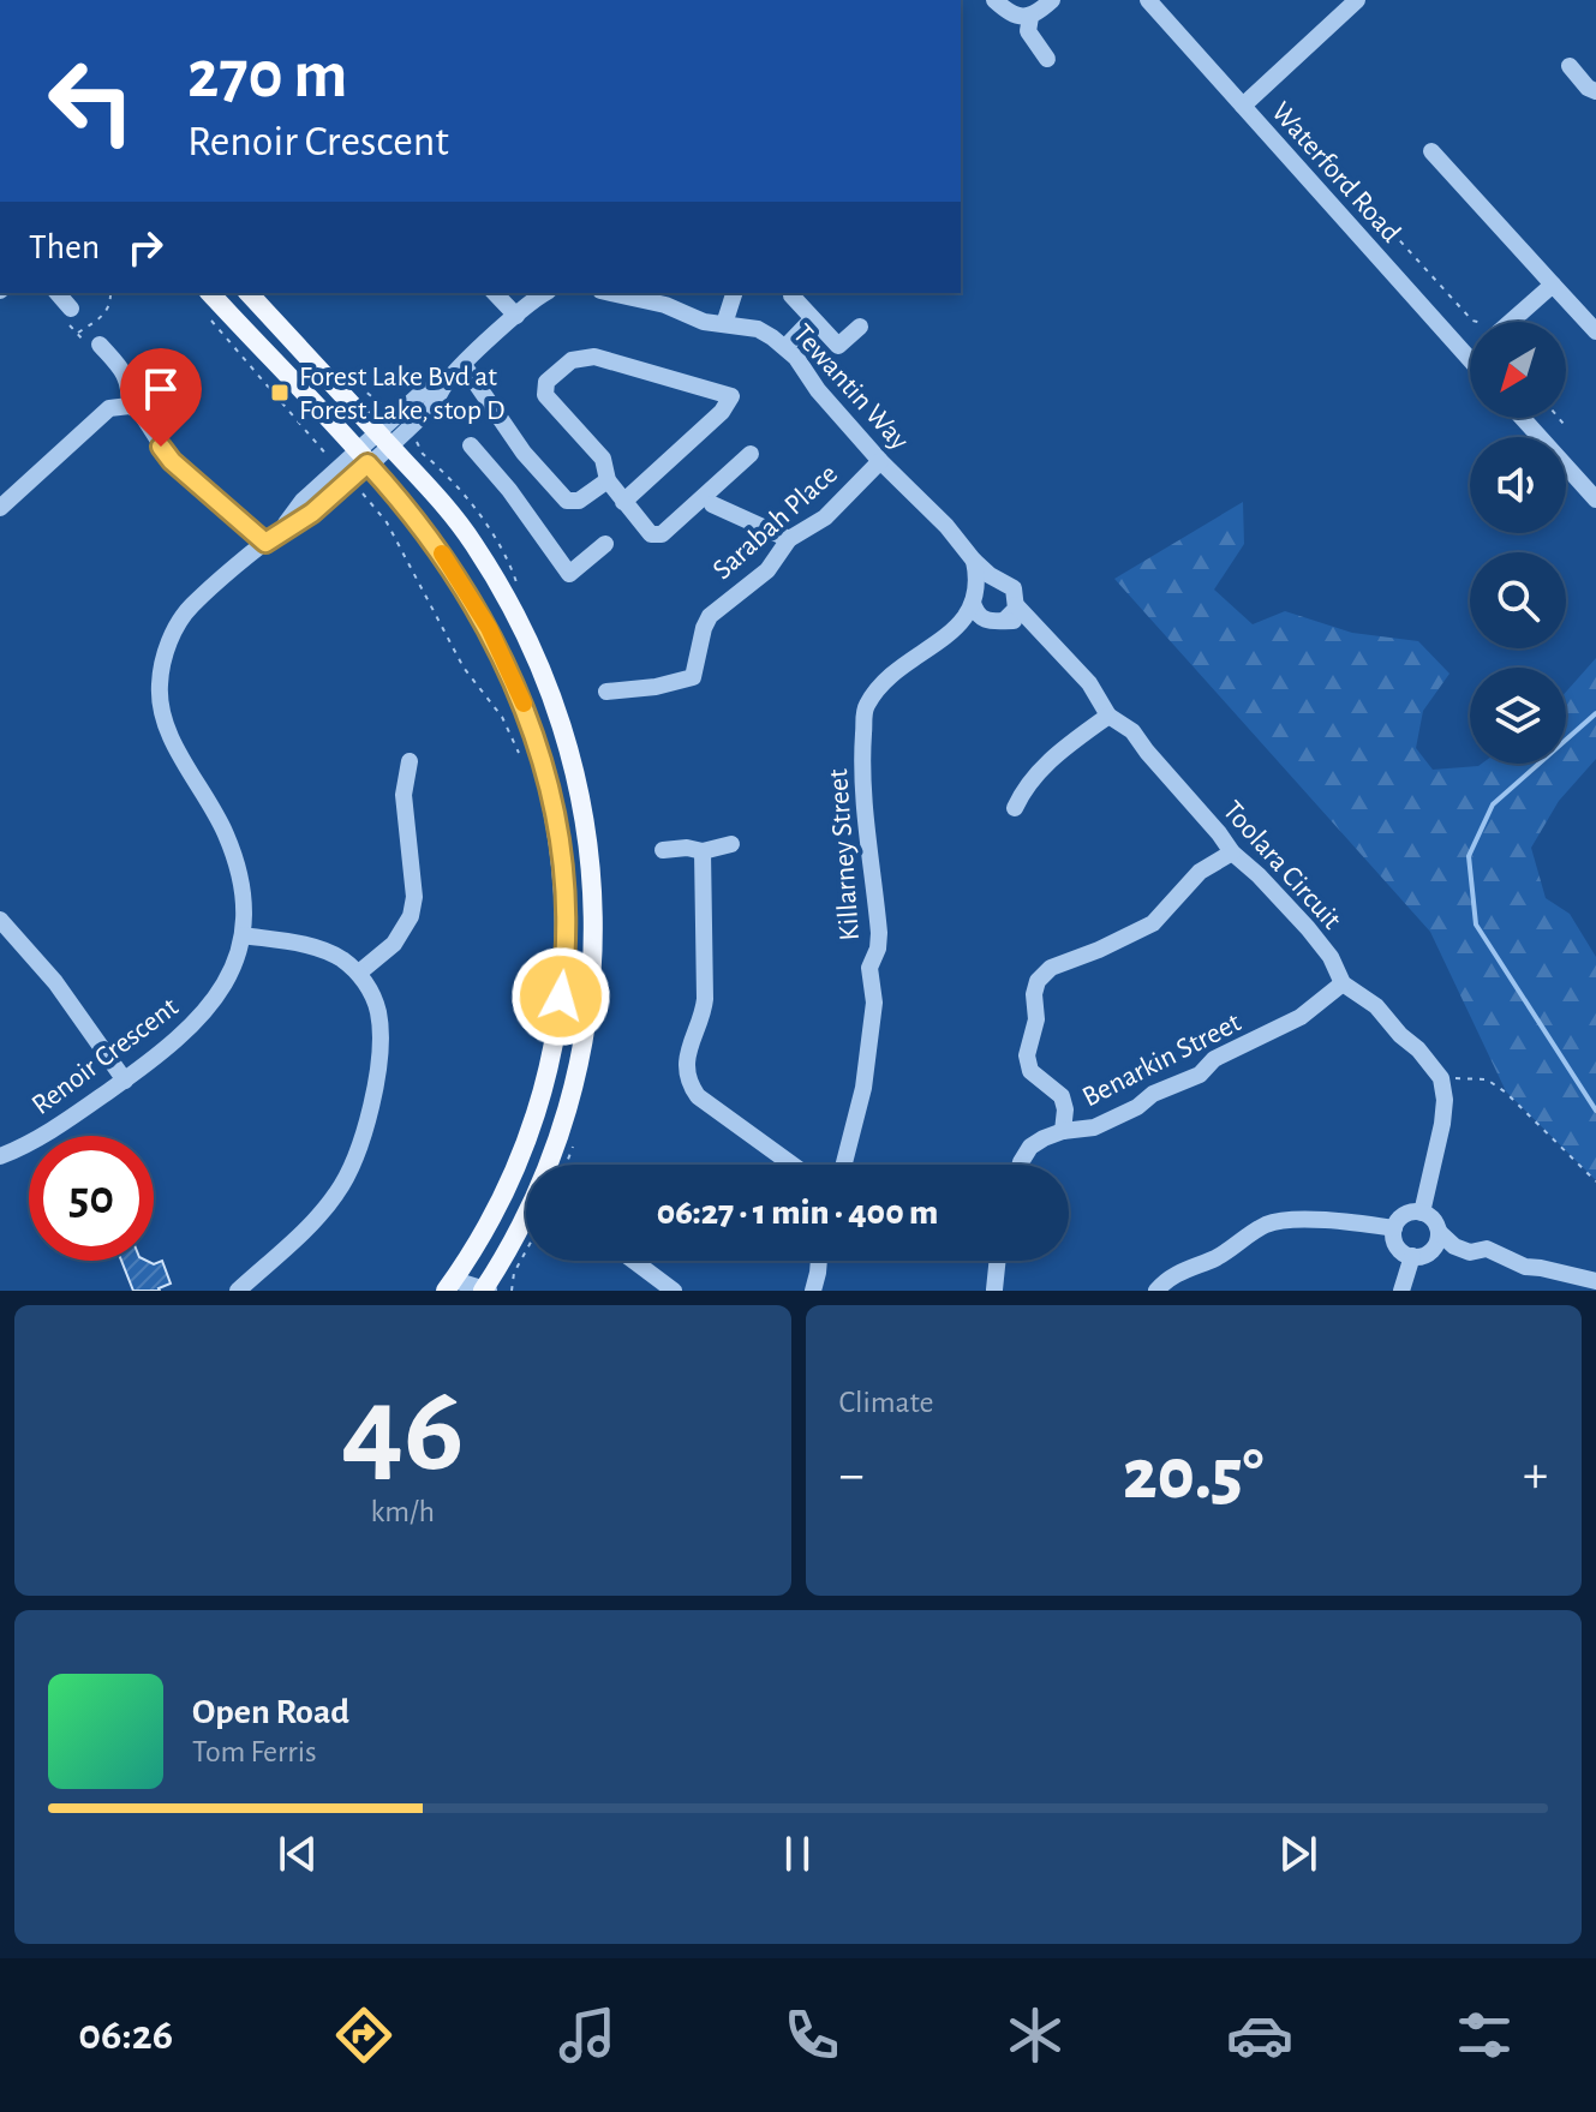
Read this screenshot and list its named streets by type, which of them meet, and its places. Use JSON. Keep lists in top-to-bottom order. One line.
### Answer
{"streets":{"street":["Waterford Road","Tewantin Way","Sarabah Place","Killarney Street","Toolara Circuit","Renoir Crescent","Benarkin Street"]},"crossings":[["Tewantin Way","Sarabah Place"],["Tewantin Way","Killarney Street"],["Tewantin Way","Toolara Circuit"],["Killarney Street","Toolara Circuit"],["Toolara Circuit","Benarkin Street"]],"places":{"transit":["Forest Lake Bvd at Forest Lake, stop D"]},"north":"bottom left","page":{"turn":["270 m","Renoir Crescent"],"then":"Then","limit":"50","trip":"06:27 · 1 min · 400 m","tile":[["46","km/h"],"Climate"],"heat":["−","20.5°","+"],"song":["Open Road","Tom Ferris"],"tabs":"06:26"}}
